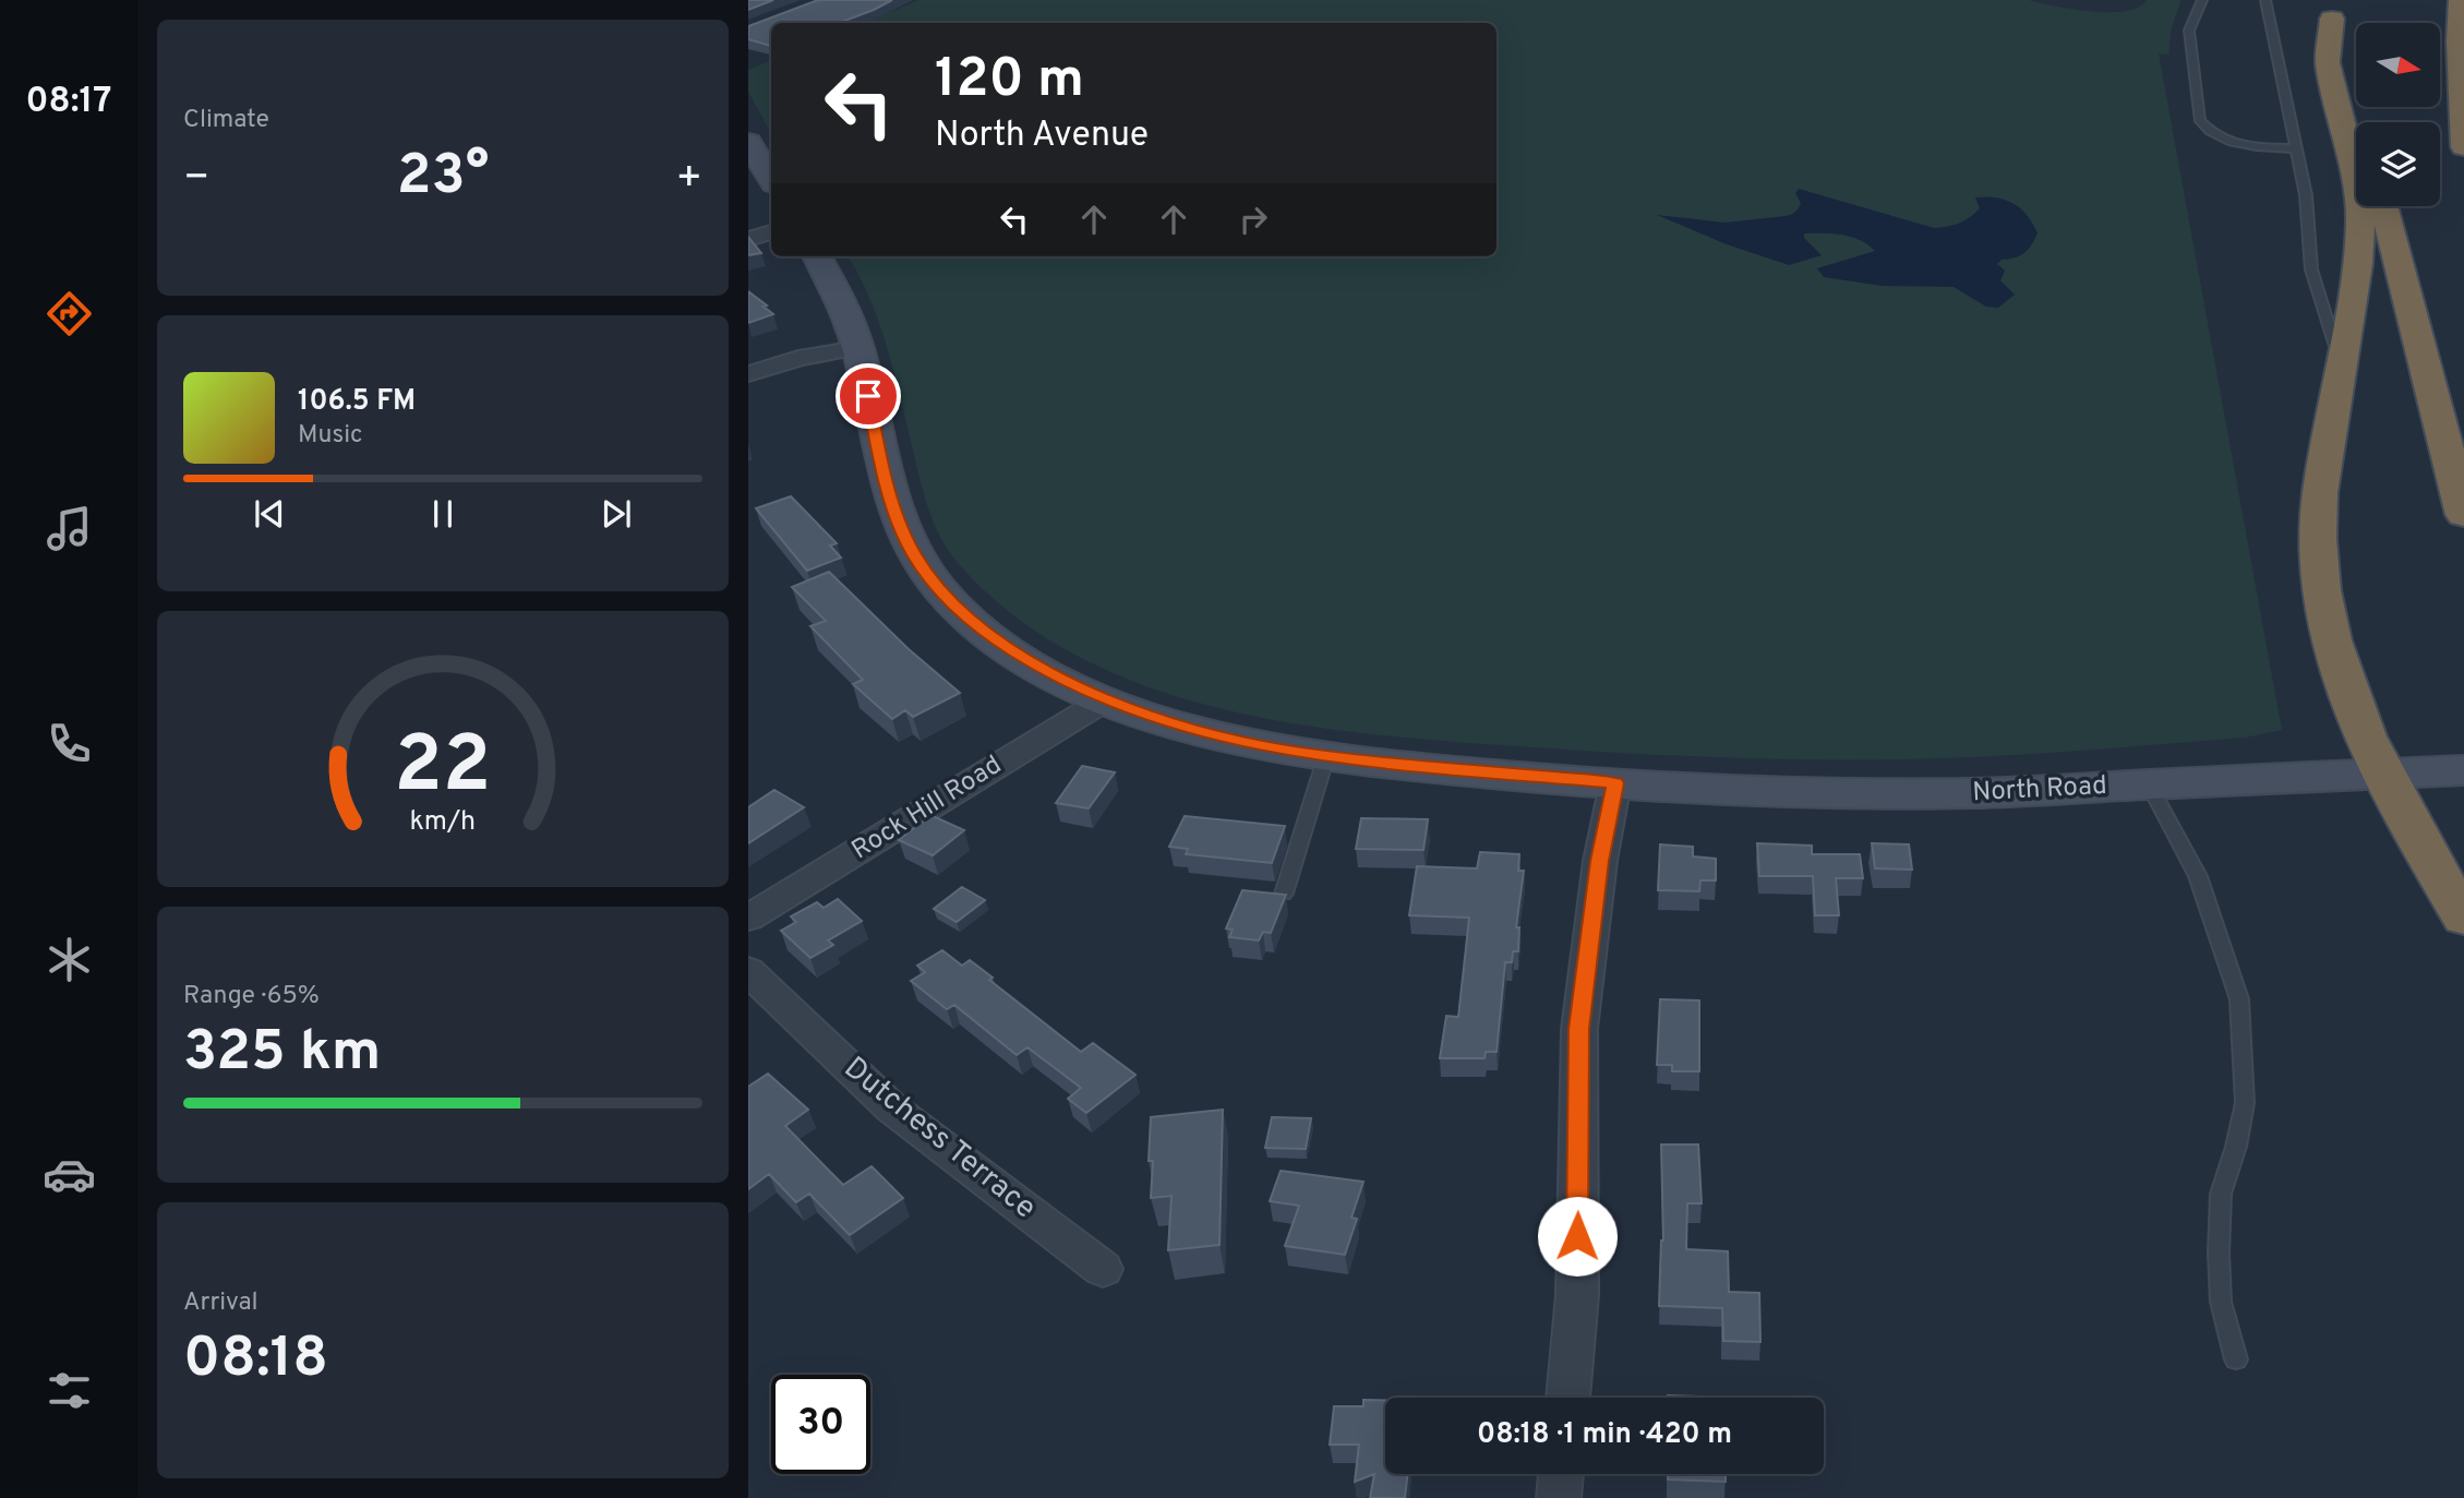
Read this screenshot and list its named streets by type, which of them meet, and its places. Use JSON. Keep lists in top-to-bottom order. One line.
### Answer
{"streets":{"main road":["North Road"],"street":["Rock Hill Road","Dutchess Terrace"]},"crossings":[["North Road","Rock Hill Road"]],"north":"right","page":{"tabs":"08:17","tile":["Climate",["Range · 65%","325 km"],["Arrival","08:18"]],"turn":["120 m","North Avenue"],"heat":["−","23°","+"],"song":["106.5 FM","Music"],"limit":"30","trip":"08:18 · 1 min · 420 m","gauge":["22","km/h"]}}
